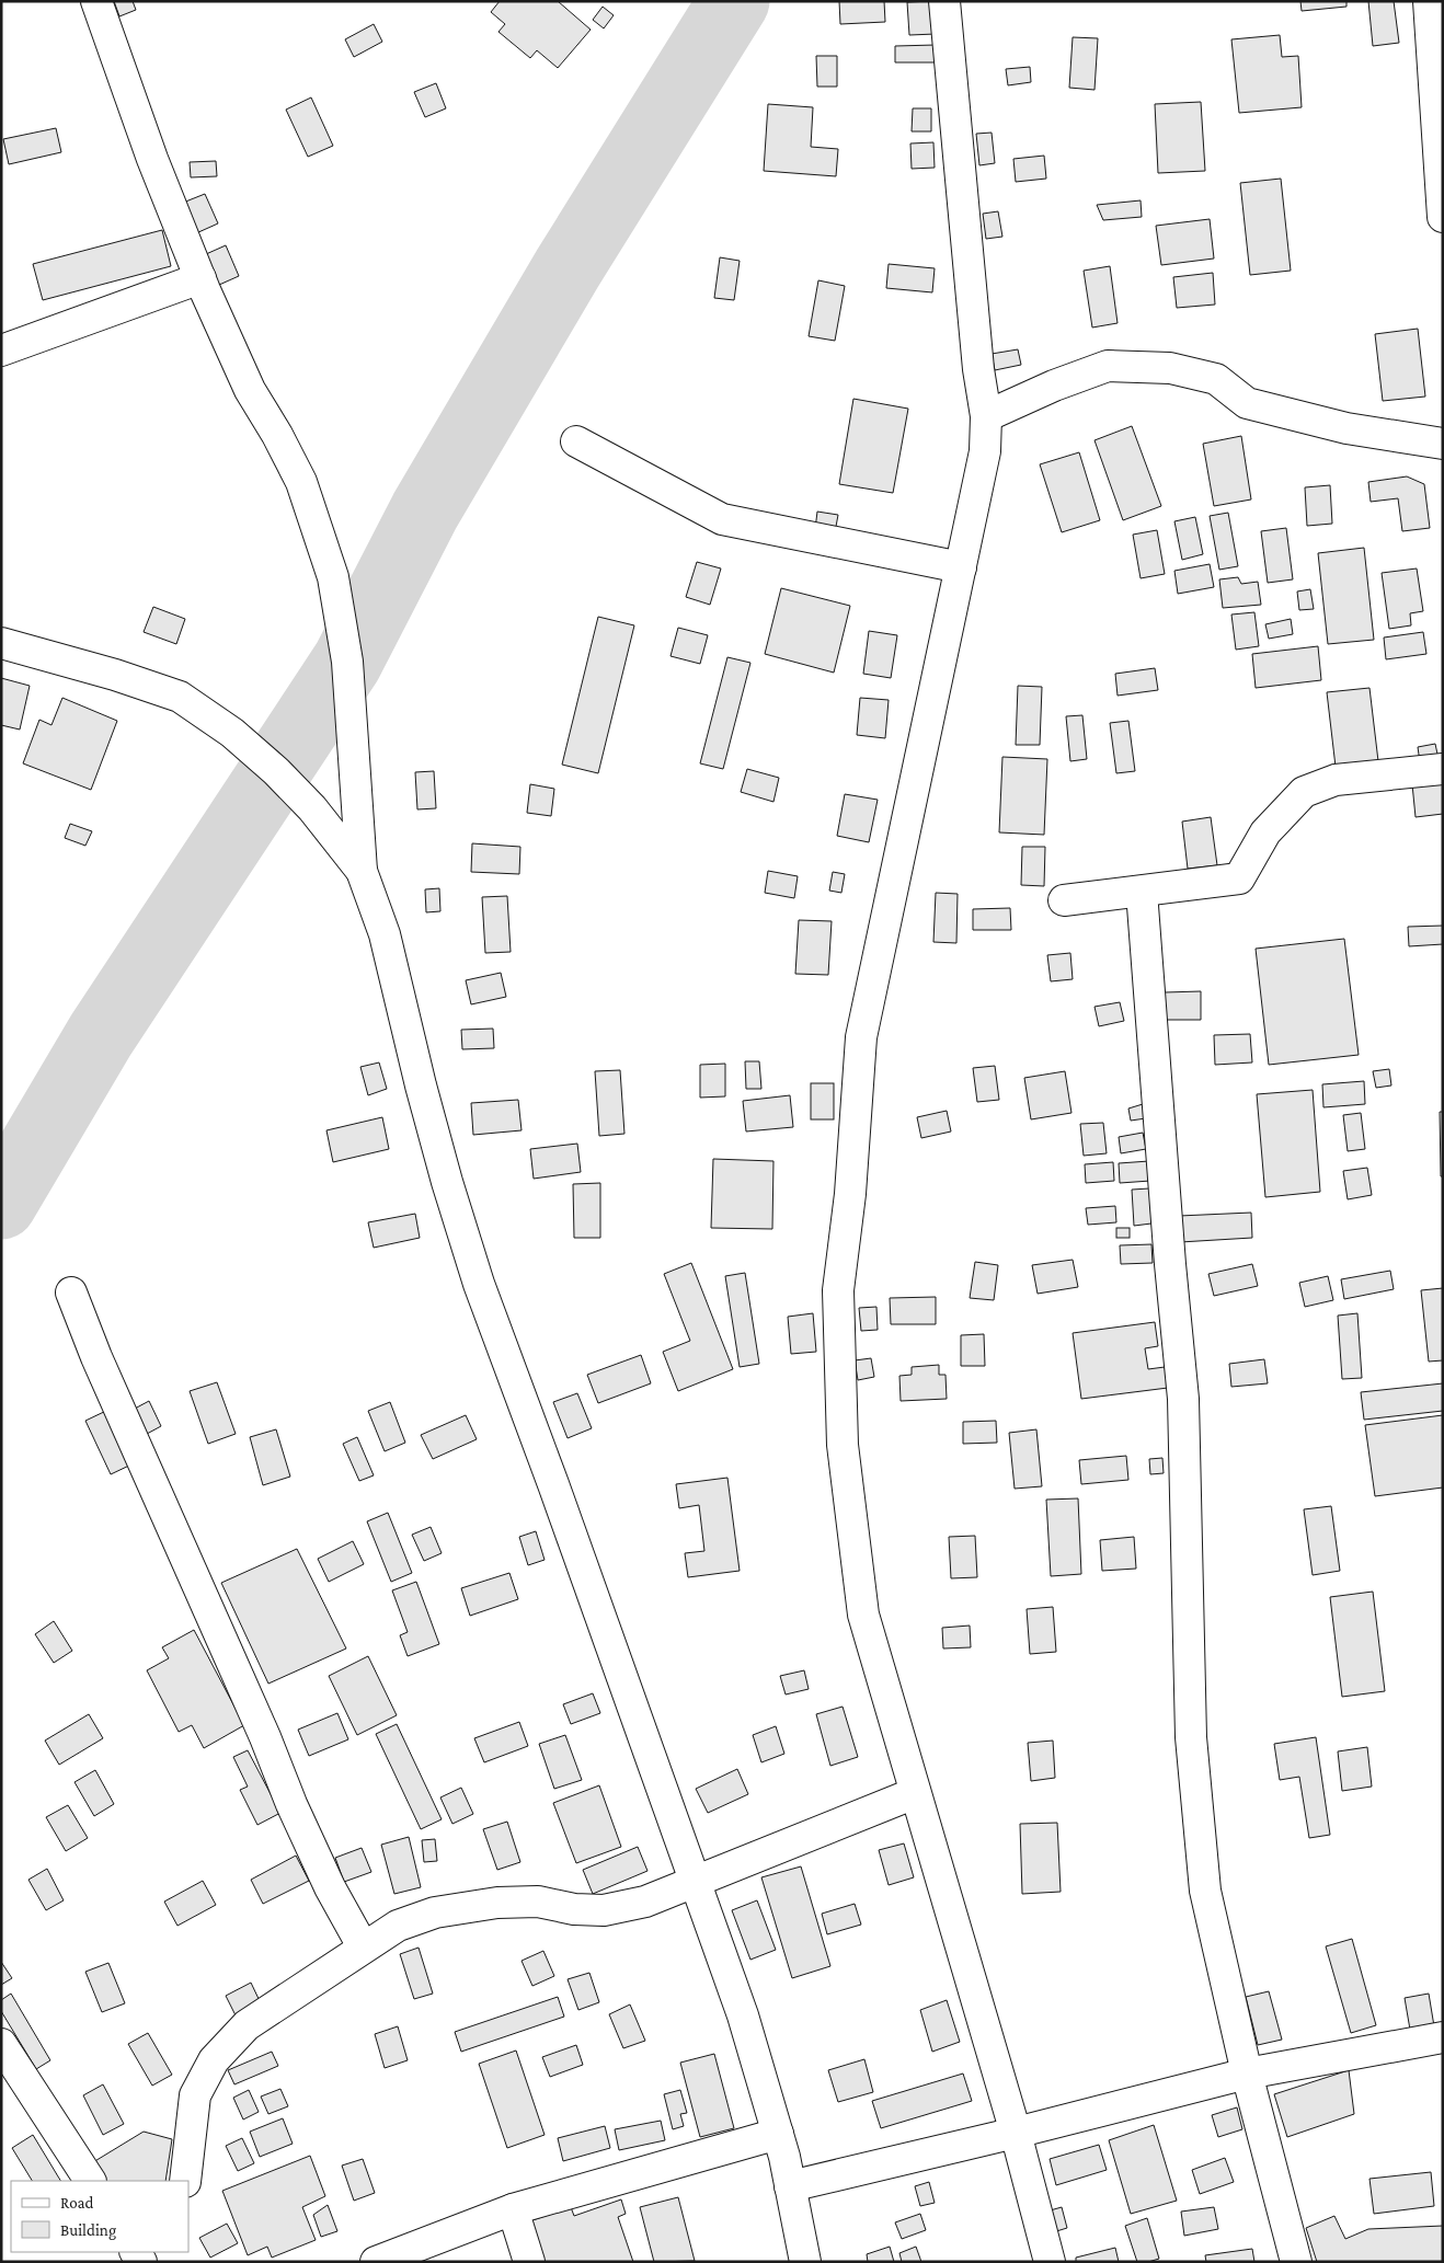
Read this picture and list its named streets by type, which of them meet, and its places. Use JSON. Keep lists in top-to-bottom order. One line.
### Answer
{"legend":["Road","Building"]}
